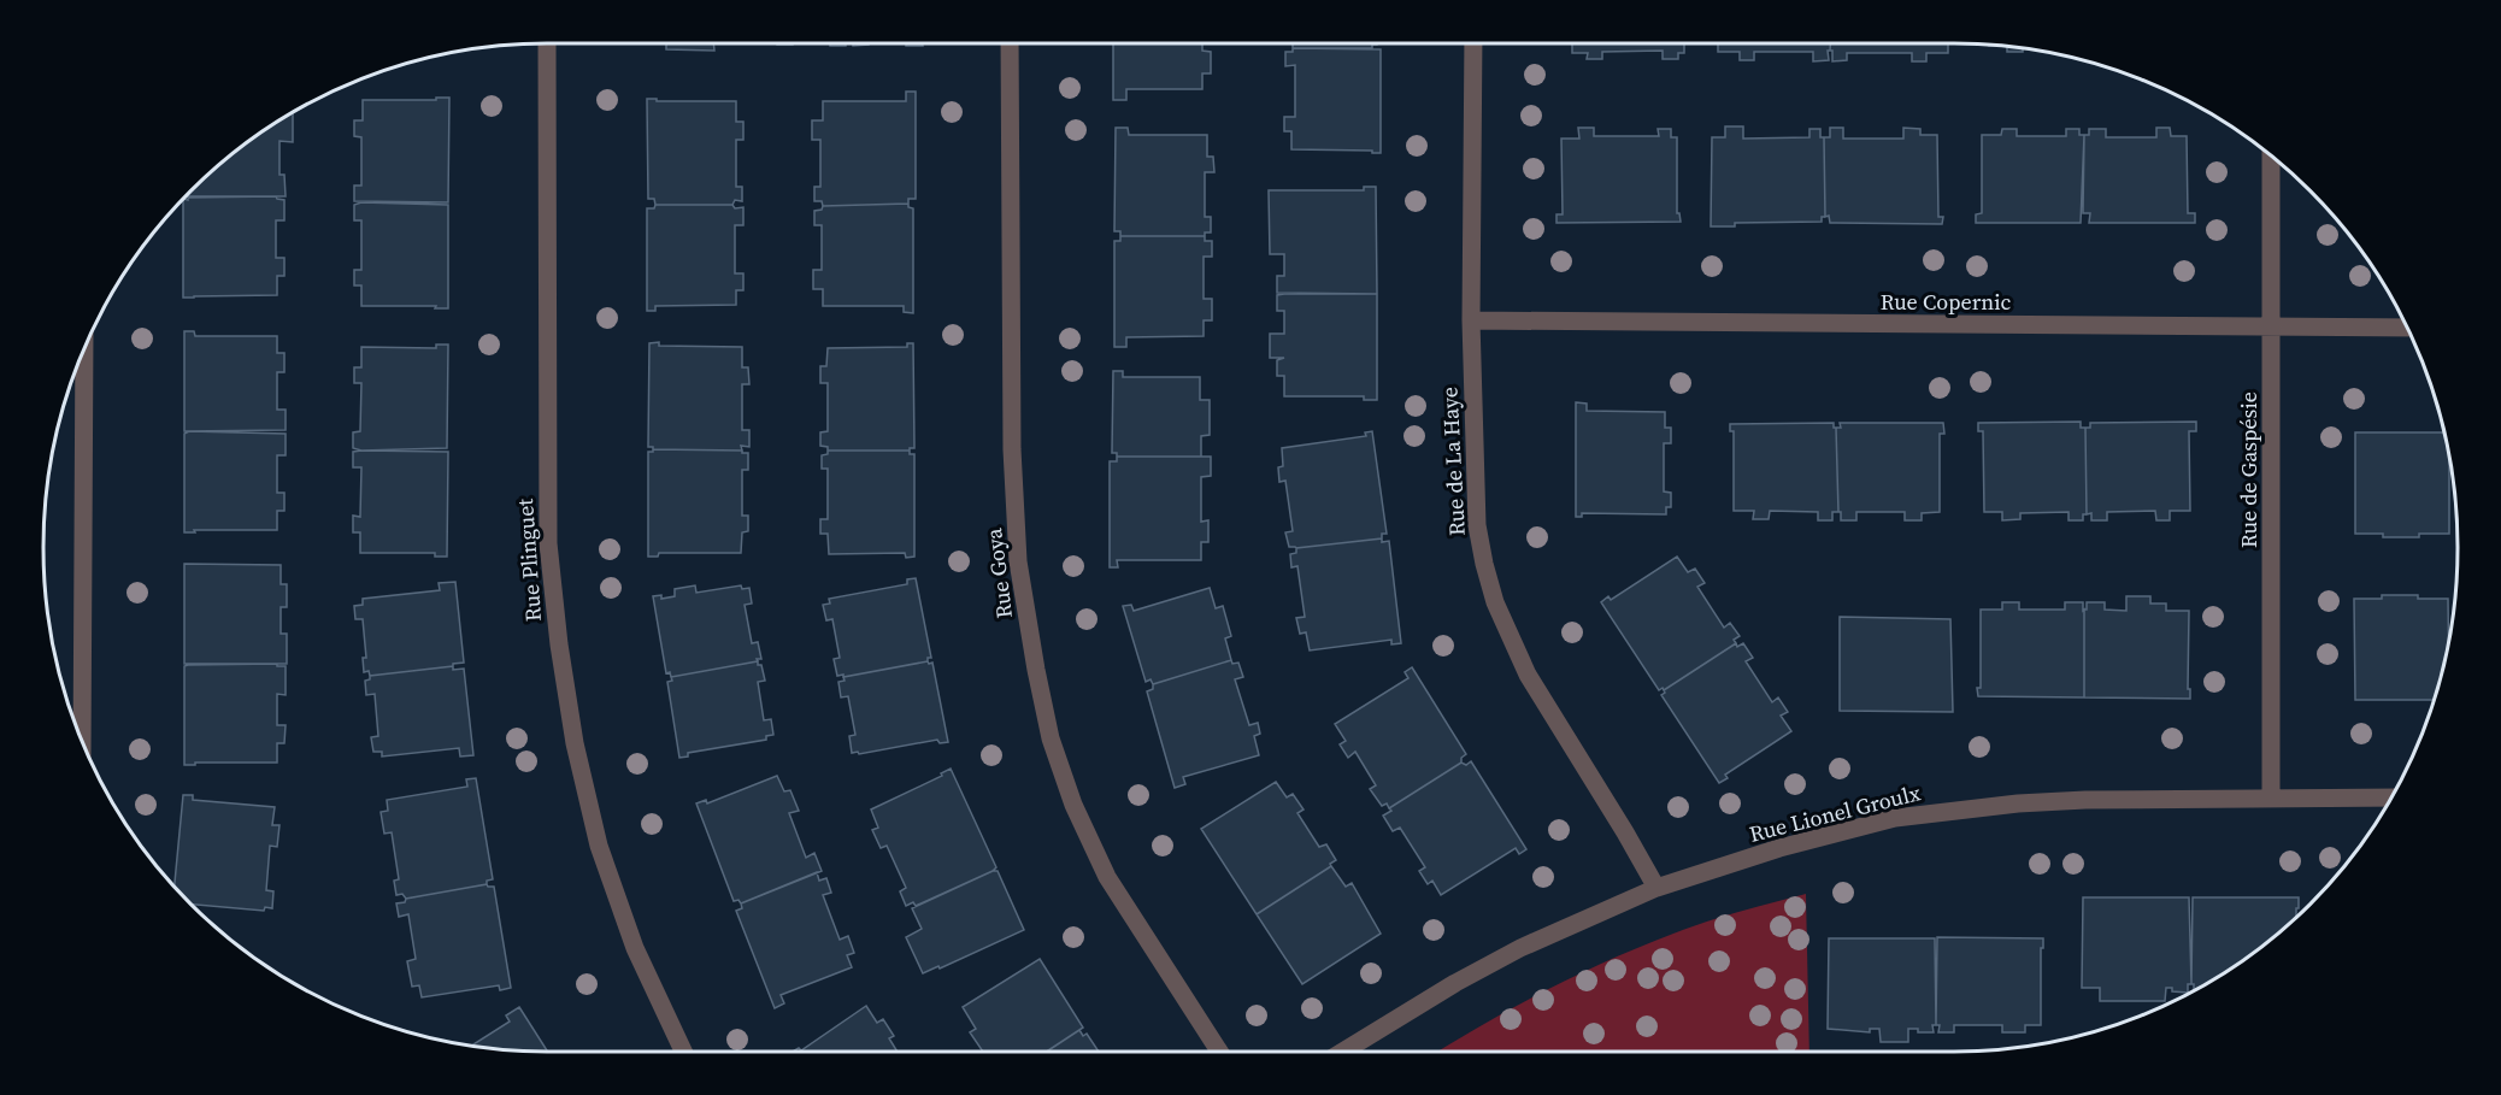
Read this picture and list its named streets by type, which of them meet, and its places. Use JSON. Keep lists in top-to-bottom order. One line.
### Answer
{"streets":{"street":["Rue Copernic","Rue de La Haye","Rue de Gaspésie","Rue Plinguet","Rue Goya","Rue Lionel Groulx"]},"crossings":[["Rue Copernic","Rue de La Haye"],["Rue Copernic","Rue de Gaspésie"],["Rue de La Haye","Rue Lionel Groulx"],["Rue de Gaspésie","Rue Lionel Groulx"]]}
